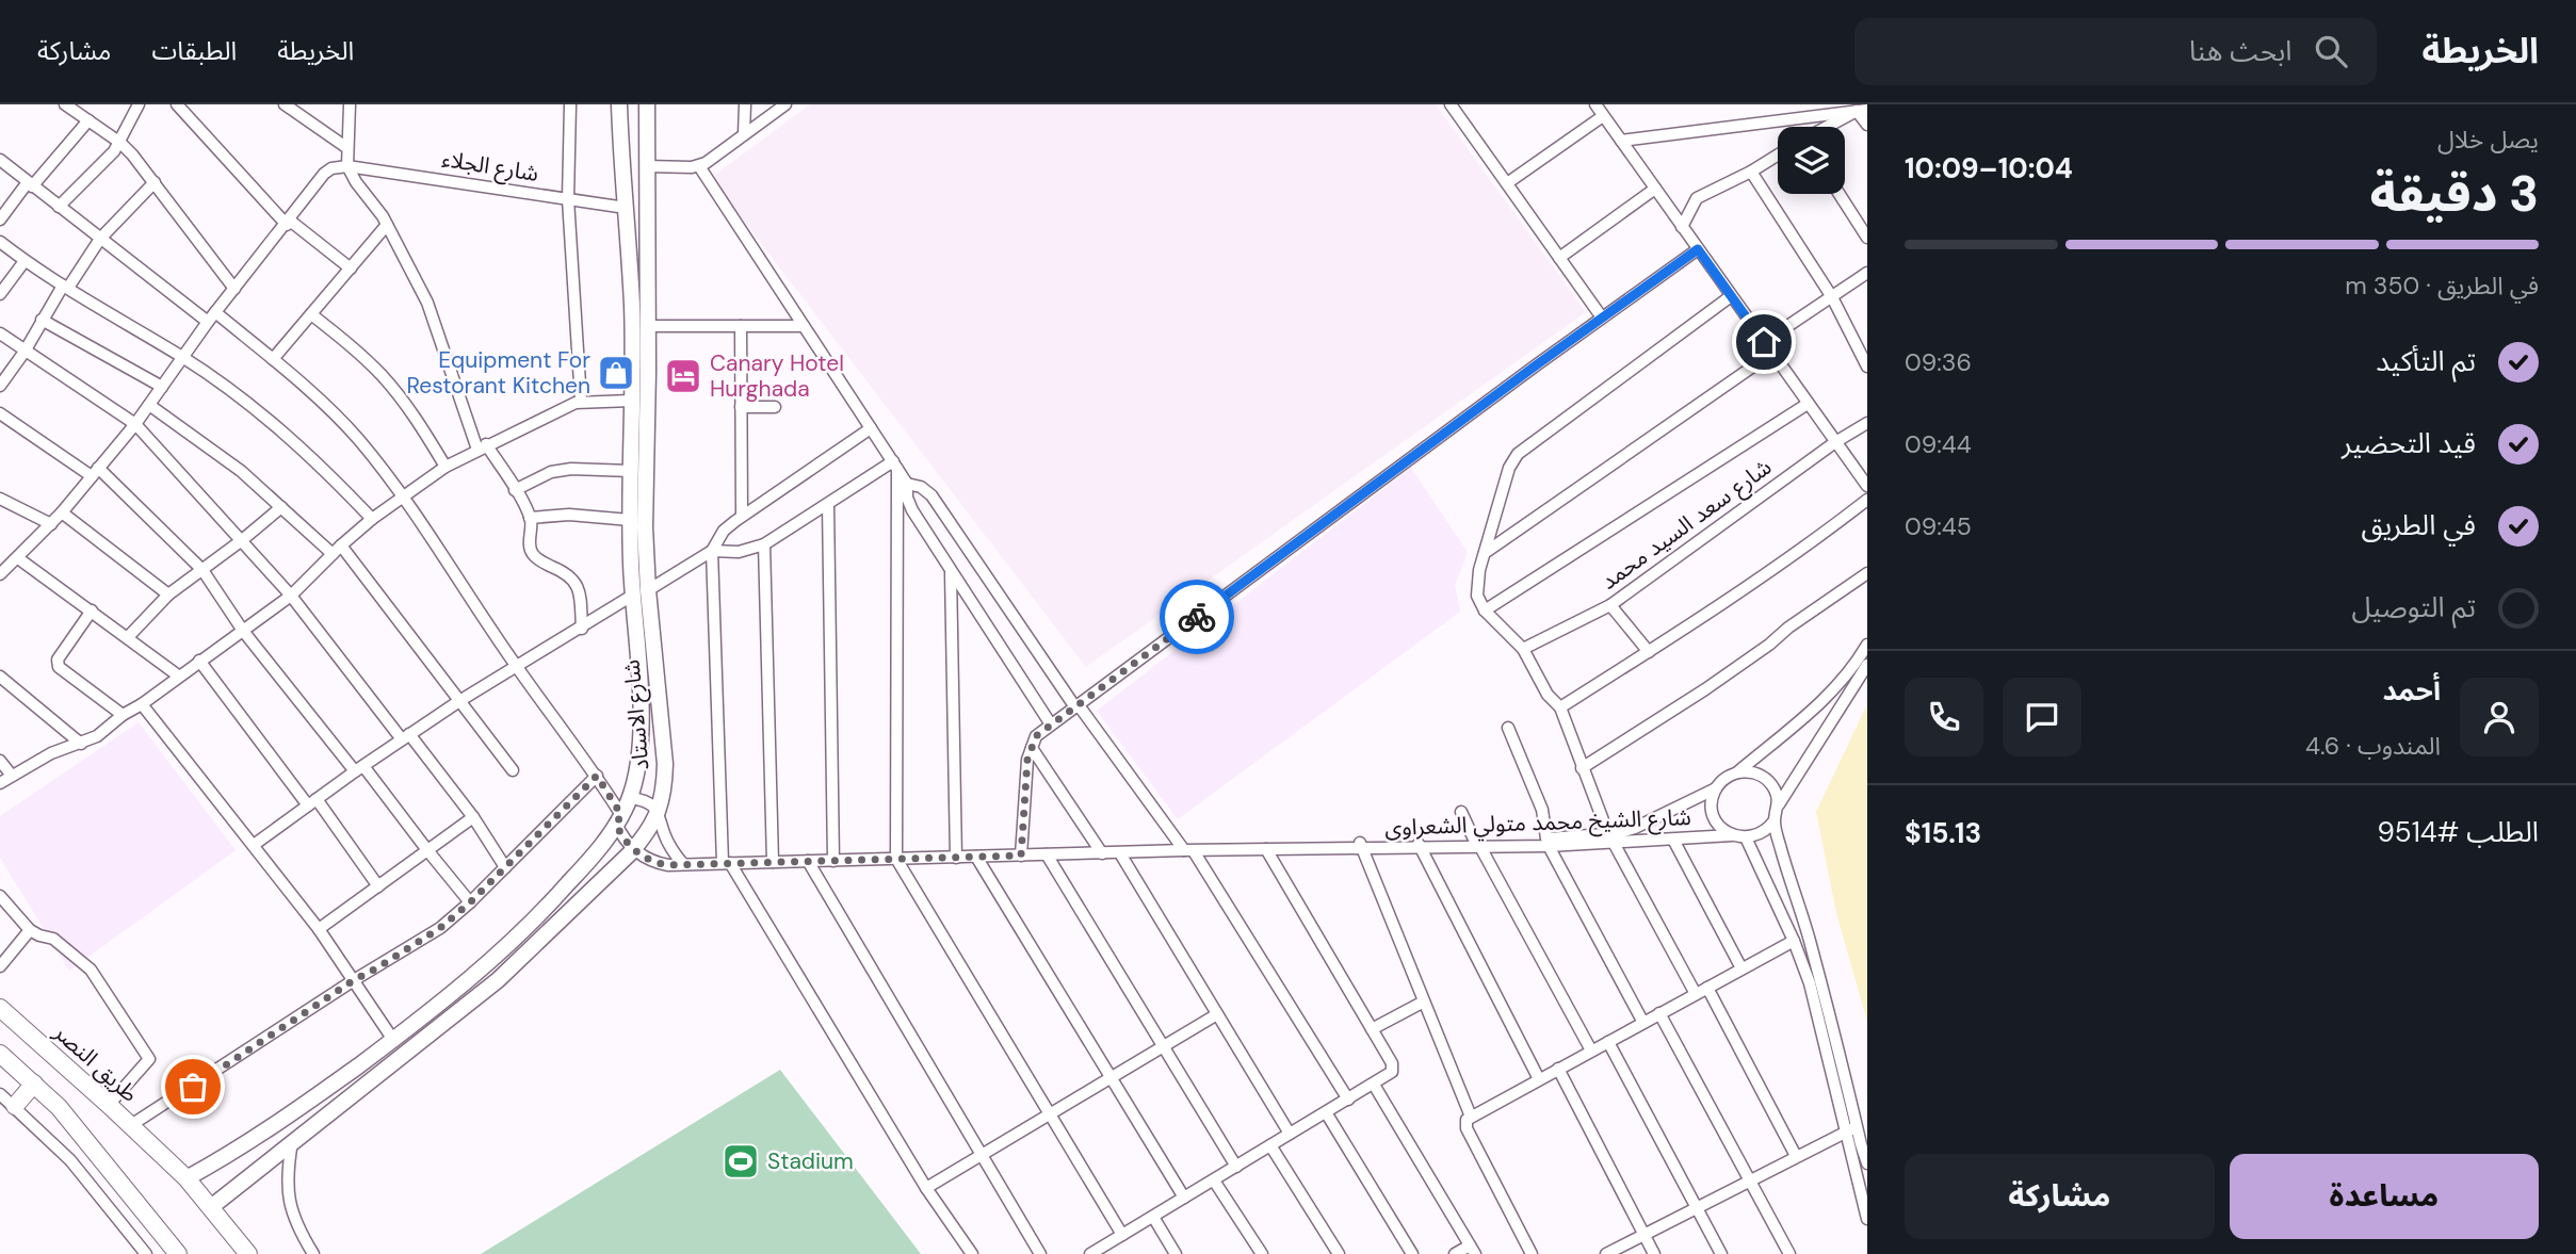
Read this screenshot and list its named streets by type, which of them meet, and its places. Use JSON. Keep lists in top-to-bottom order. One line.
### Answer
{"streets":{"main road":["شارع الاستاد","طريق النصر"],"street":["شارع الجلاء","شارع سعد السيد محمد","شارع الشيخ محمد متولي الشعراوى"]},"crossings":[["شارع الجلاء","شارع الاستاد"],["شارع الاستاد","شارع الشيخ محمد متولي الشعراوى"],["شارع الاستاد","طريق النصر"]],"places":{"shop":["Equipment For Restorant Kitchen"],"hotel":["Canary Hotel Hurghada"],"sports":["Stadium"]},"page":{"header":"الخريطة","search":"ابحث هنا","nav":["الخريطة","الطبقات","مشاركة"],"heading":["3 دقيقة","يصل خلال","10:04–10:09"],"panel":["أحمد","المندوب · 4.6","الطلب #9514","$15.13"],"bar":"في الطريق · 350 m","list":[["تم التأكيد","09:36"],["قيد التحضير","09:44"],["في الطريق","09:45"],"تم التوصيل"],"buttons":["مساعدة","مشاركة"]}}
